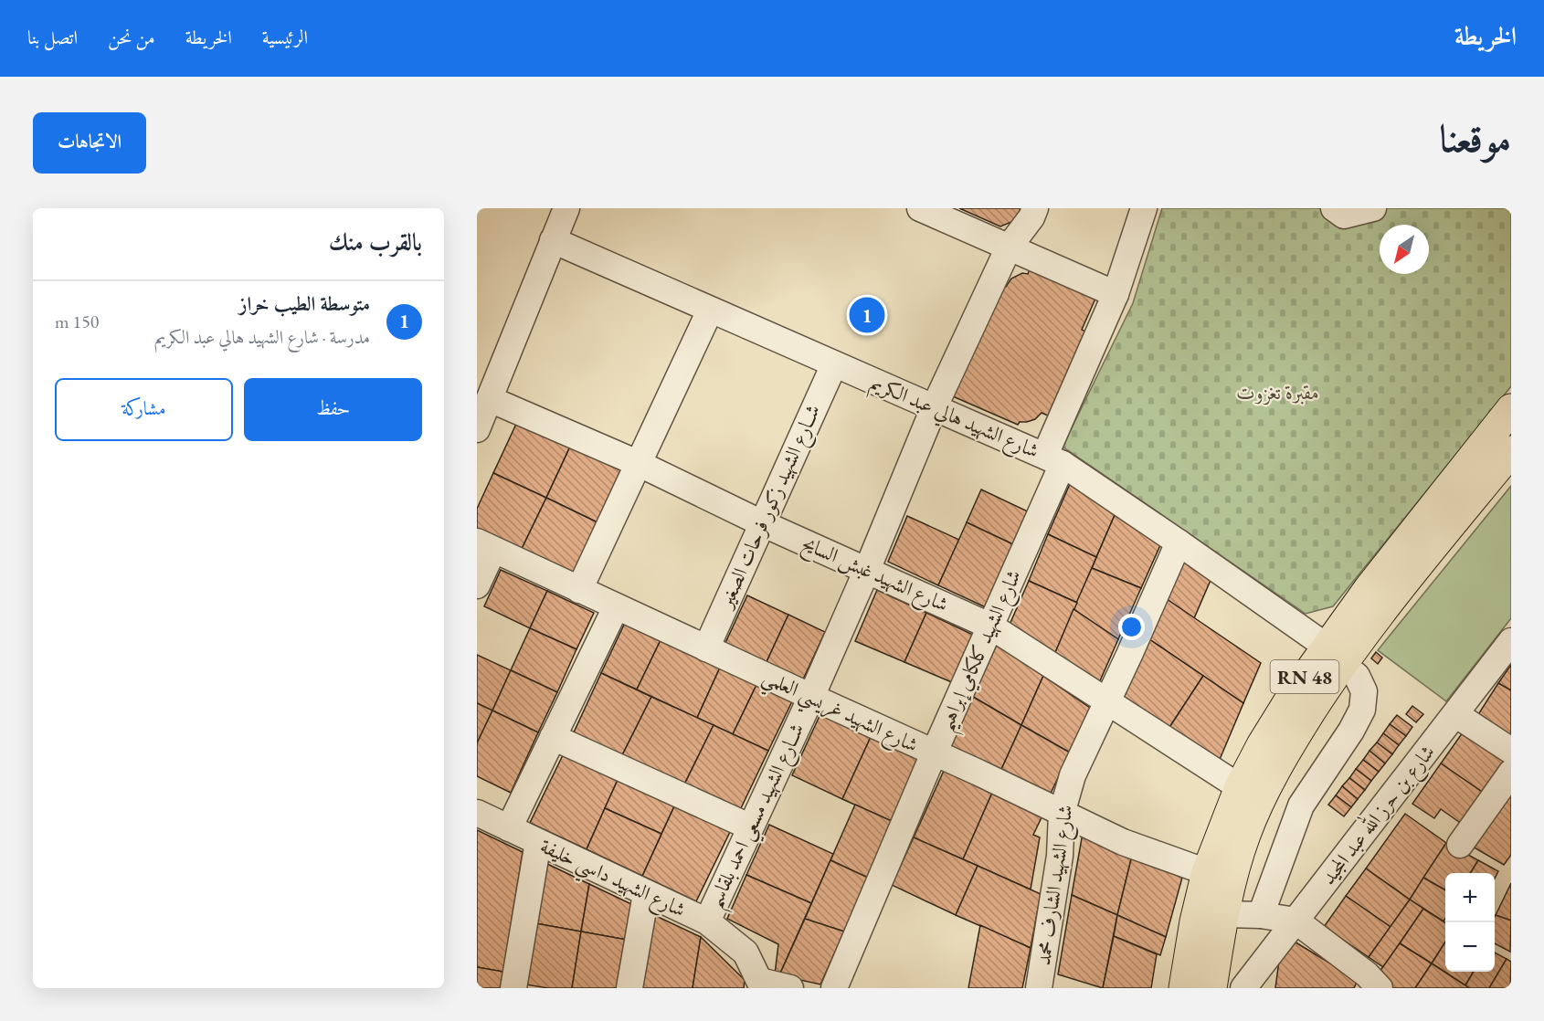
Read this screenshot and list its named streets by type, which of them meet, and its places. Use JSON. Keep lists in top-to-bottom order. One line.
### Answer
{"streets":{"highway":["RN 48"],"street":["شارع الشهيد هالي عبد الكريم","شــارع الشهيد زكور فرحات الصغير","شارع الشهيد غبش السايح","شارع الشهيد كلكامي إبراهيم","شارع الشهيد غريسي العلمي","شارع بن حرز الله عبد المجيد","شــارع الشهيد مسعي احمد بلقاسم","شارع الشهيد داسي خليفة","شارع الشهيد الشارف محمد"]},"crossings":[["شارع الشهيد هالي عبد الكريم","شــارع الشهيد زكور فرحات الصغير"],["شارع الشهيد هالي عبد الكريم","شارع الشهيد كلكامي إبراهيم"],["شارع الشهيد هالي عبد الكريم","RN 48"],["شارع الشهيد هالي عبد الكريم","شــارع الشهيد مسعي احمد بلقاسم"],["شارع الشهيد هالي عبد الكريم","شارع الشهيد الشارف محمد"],["شــارع الشهيد زكور فرحات الصغير","شارع الشهيد غبش السايح"],["شــارع الشهيد زكور فرحات الصغير","شارع الشهيد غريسي العلمي"],["شارع الشهيد غبش السايح","شارع الشهيد كلكامي إبراهيم"],["شارع الشهيد غبش السايح","RN 48"],["شارع الشهيد غبش السايح","شــارع الشهيد مسعي احمد بلقاسم"],["شارع الشهيد غبش السايح","شارع الشهيد الشارف محمد"],["شارع الشهيد كلكامي إبراهيم","شارع الشهيد غريسي العلمي"],["RN 48","شارع الشهيد غريسي العلمي"],["شارع الشهيد غريسي العلمي","شــارع الشهيد مسعي احمد بلقاسم"],["شارع الشهيد غريسي العلمي","شارع الشهيد الشارف محمد"],["شــارع الشهيد مسعي احمد بلقاسم","شارع الشهيد داسي خليفة"]],"parks":["مقبرة تغزوت"],"north":"bottom left","page":{"header":"الخريطة","nav":["الرئيسية","الخريطة","من نحن","اتصل بنا"],"title":"موقعنا","buttons":["الاتجاهات",["حفظ","مشاركة"]],"heading":"بالقرب منك","list":[{"mark":"1","name":"متوسطة الطيب خراز","note":"مدرسة · شارع الشهيد هالي عبد الكريم","value":"150 m"}],"pins":"1","map_buttons":["+","−"]}}
